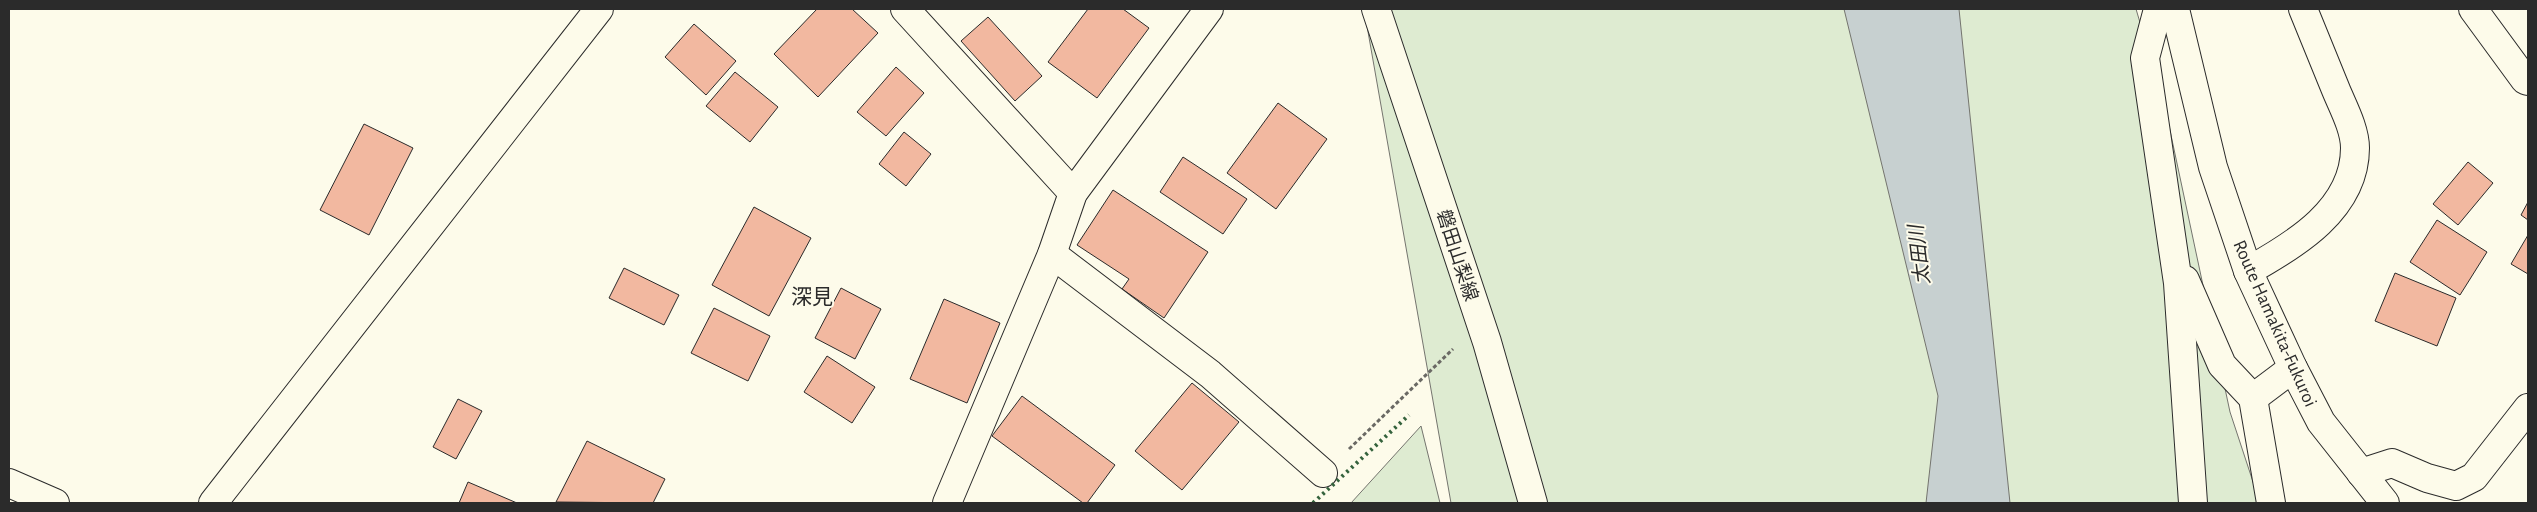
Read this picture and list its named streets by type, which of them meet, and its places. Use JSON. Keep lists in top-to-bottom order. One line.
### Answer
{"streets":{"street":["磐田山梨線","Route Hamakita-Fukuroi"]},"districts":["深見"],"water":["太田川"]}
